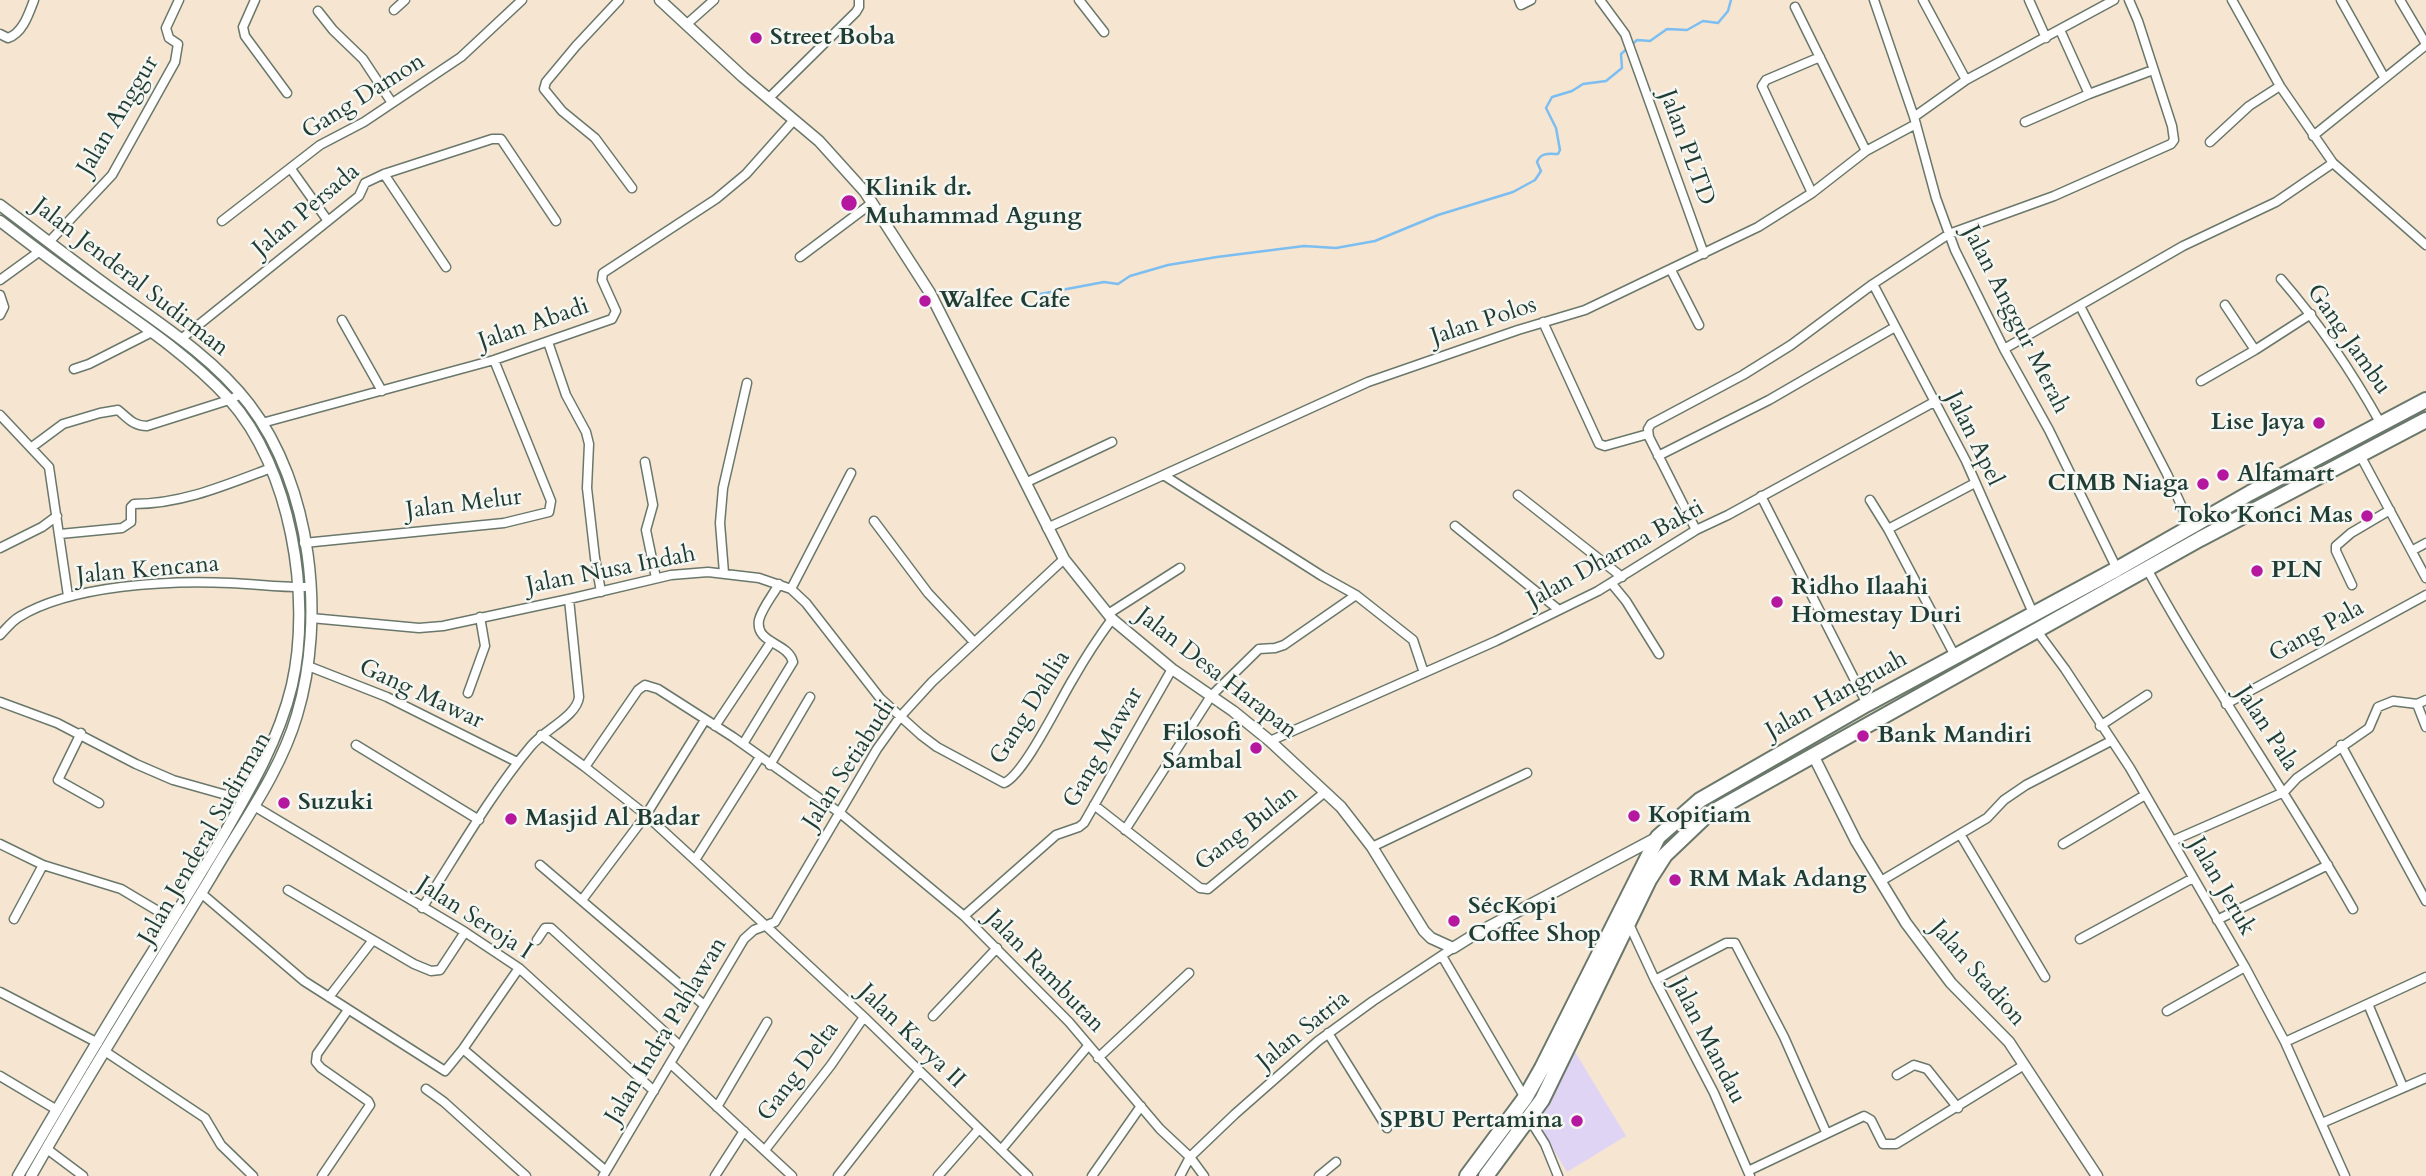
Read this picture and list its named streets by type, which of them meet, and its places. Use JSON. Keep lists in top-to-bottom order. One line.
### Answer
{"streets":{"highway":["Jalan Hangtuah"],"street":["Gang Damon","Jalan Anggur","Jalan PLTD","Jalan Persada","Jalan Jenderal Sudirman","Jalan Anggur Merah","Jalan Polos","Jalan Abadi","Gang Jambu","Jalan Apel","Jalan Melur","Jalan Dharma Bakti","Jalan Kencana","Jalan Nusa Indah","Gang Pala","Jalan Desa Harapan","Gang Mawar","Gang Dahlia","Jalan Pala","Jalan Setiabudi","Gang Bulan","Jalan Jeruk","Jalan Seroja I","Jalan Rambutan","Jalan Stadion","Jalan Indra Pahlawan","Jalan Satria","Jalan Karya II","Jalan Mandau","Gang Delta"]},"crossings":[["Jalan Anggur","Jalan Jenderal Sudirman"],["Jalan PLTD","Jalan Polos"],["Jalan Persada","Jalan Jenderal Sudirman"],["Jalan Jenderal Sudirman","Jalan Abadi"],["Jalan Jenderal Sudirman","Jalan Melur"],["Jalan Jenderal Sudirman","Jalan Kencana"],["Jalan Jenderal Sudirman","Jalan Nusa Indah"],["Jalan Jenderal Sudirman","Gang Mawar"],["Jalan Jenderal Sudirman","Jalan Seroja I"],["Jalan Anggur Merah","Jalan Polos"],["Jalan Anggur Merah","Jalan Hangtuah"],["Jalan Polos","Jalan Desa Harapan"],["Jalan Abadi","Jalan Melur"],["Jalan Abadi","Jalan Desa Harapan"],["Gang Jambu","Jalan Hangtuah"],["Jalan Apel","Jalan Dharma Bakti"],["Jalan Apel","Jalan Hangtuah"],["Jalan Dharma Bakti","Jalan Desa Harapan"],["Jalan Nusa Indah","Gang Dahlia"],["Jalan Nusa Indah","Jalan Setiabudi"],["Gang Pala","Jalan Pala"],["Jalan Desa Harapan","Gang Mawar"],["Jalan Desa Harapan","Gang Dahlia"],["Jalan Desa Harapan","Jalan Setiabudi"],["Jalan Desa Harapan","Gang Bulan"],["Jalan Desa Harapan","Jalan Satria"],["Gang Mawar","Gang Bulan"],["Gang Mawar","Jalan Rambutan"],["Jalan Hangtuah","Jalan Pala"],["Jalan Hangtuah","Jalan Jeruk"],["Jalan Hangtuah","Jalan Stadion"],["Jalan Hangtuah","Jalan Mandau"],["Gang Dahlia","Jalan Setiabudi"],["Jalan Setiabudi","Jalan Rambutan"],["Jalan Setiabudi","Jalan Indra Pahlawan"],["Jalan Seroja I","Jalan Indra Pahlawan"],["Jalan Rambutan","Jalan Satria"],["Jalan Rambutan","Jalan Karya II"],["Jalan Indra Pahlawan","Jalan Karya II"],["Jalan Karya II","Gang Delta"]],"places":["Street Boba","Klinik dr. Muhammad Agung","Walfee Cafe","Lise Jaya","Alfamart","CIMB Niaga","Toko Konci Mas","PLN","Ridho Ilaahi Homestay Duri","Bank Mandiri","Filosofi Sambal","Suzuki","Kopitiam","Masjid Al Badar","RM Mak Adang","SécKopi Coffee Shop","SPBU Pertamina"]}
